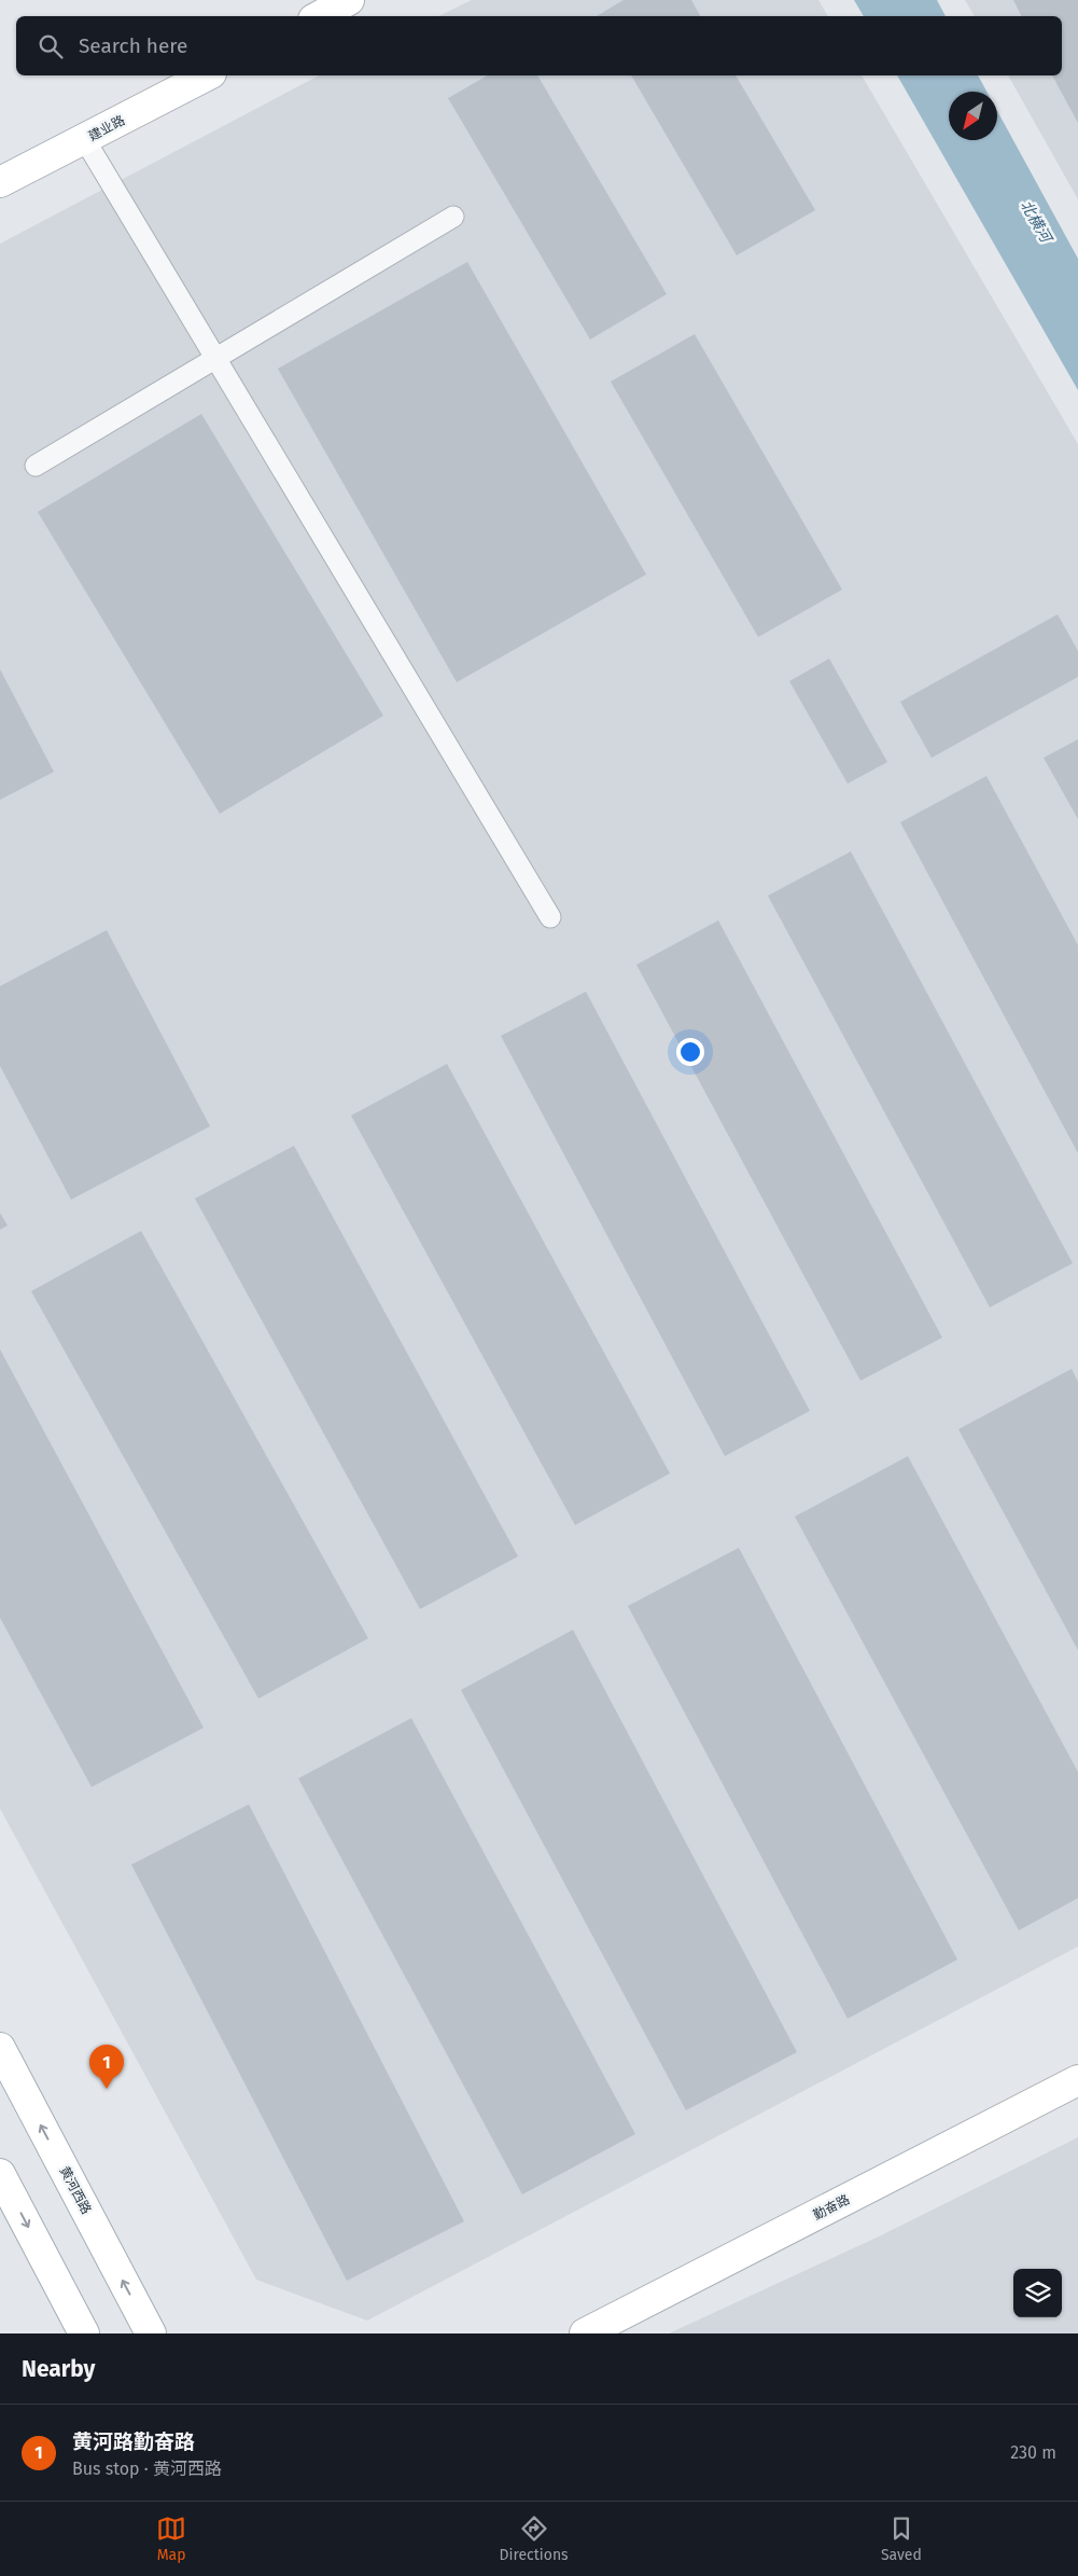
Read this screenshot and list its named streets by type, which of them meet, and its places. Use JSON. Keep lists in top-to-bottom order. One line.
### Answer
{"streets":{"street":["建业路","黄河西路","勤奋路"]},"water":["北横河"],"north":"bottom left","page":{"search":"Search here","pins":"1","heading":"Nearby","list":[{"mark":"1","name":"黄河路勤奋路","note":"Bus stop · 黄河西路","value":"230 m"}],"nav":["Map","Directions","Saved"]}}
